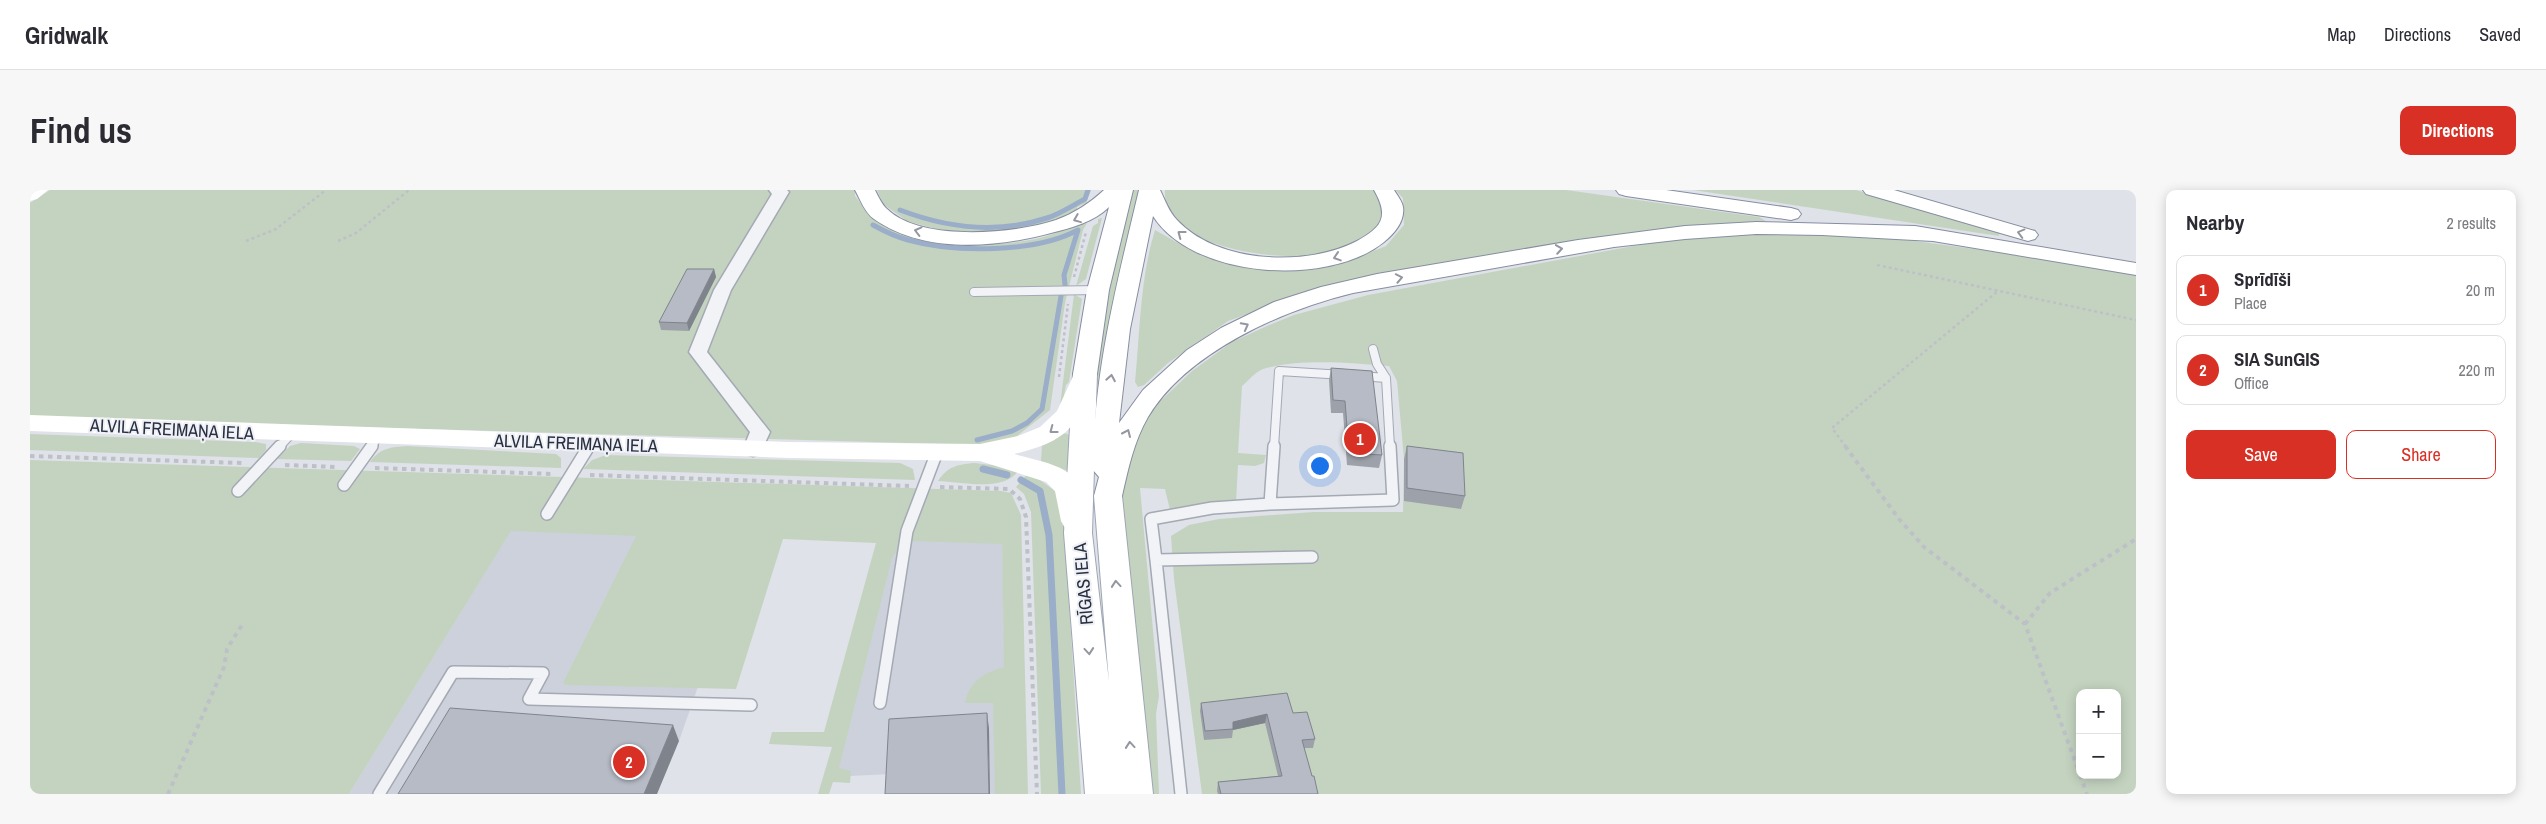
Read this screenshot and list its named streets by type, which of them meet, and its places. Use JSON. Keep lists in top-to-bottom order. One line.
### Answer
{"streets":{"main road":["ALVILA FREIMAŅA IELA","RĪGAS IELA"]},"crossings":[["ALVILA FREIMAŅA IELA","RĪGAS IELA"]],"page":{"header":"Gridwalk","nav":["Map","Directions","Saved"],"buttons":["Directions",["Save","Share"]],"title":"Find us","heading":["Nearby","2 results"],"list":[{"mark":"1","name":"Sprīdīši","note":"Place","value":"20 m"},{"mark":"2","name":"SIA SunGIS","note":"Office","value":"220 m"}],"pins":["1","2"],"map_buttons":["+","−"]}}
